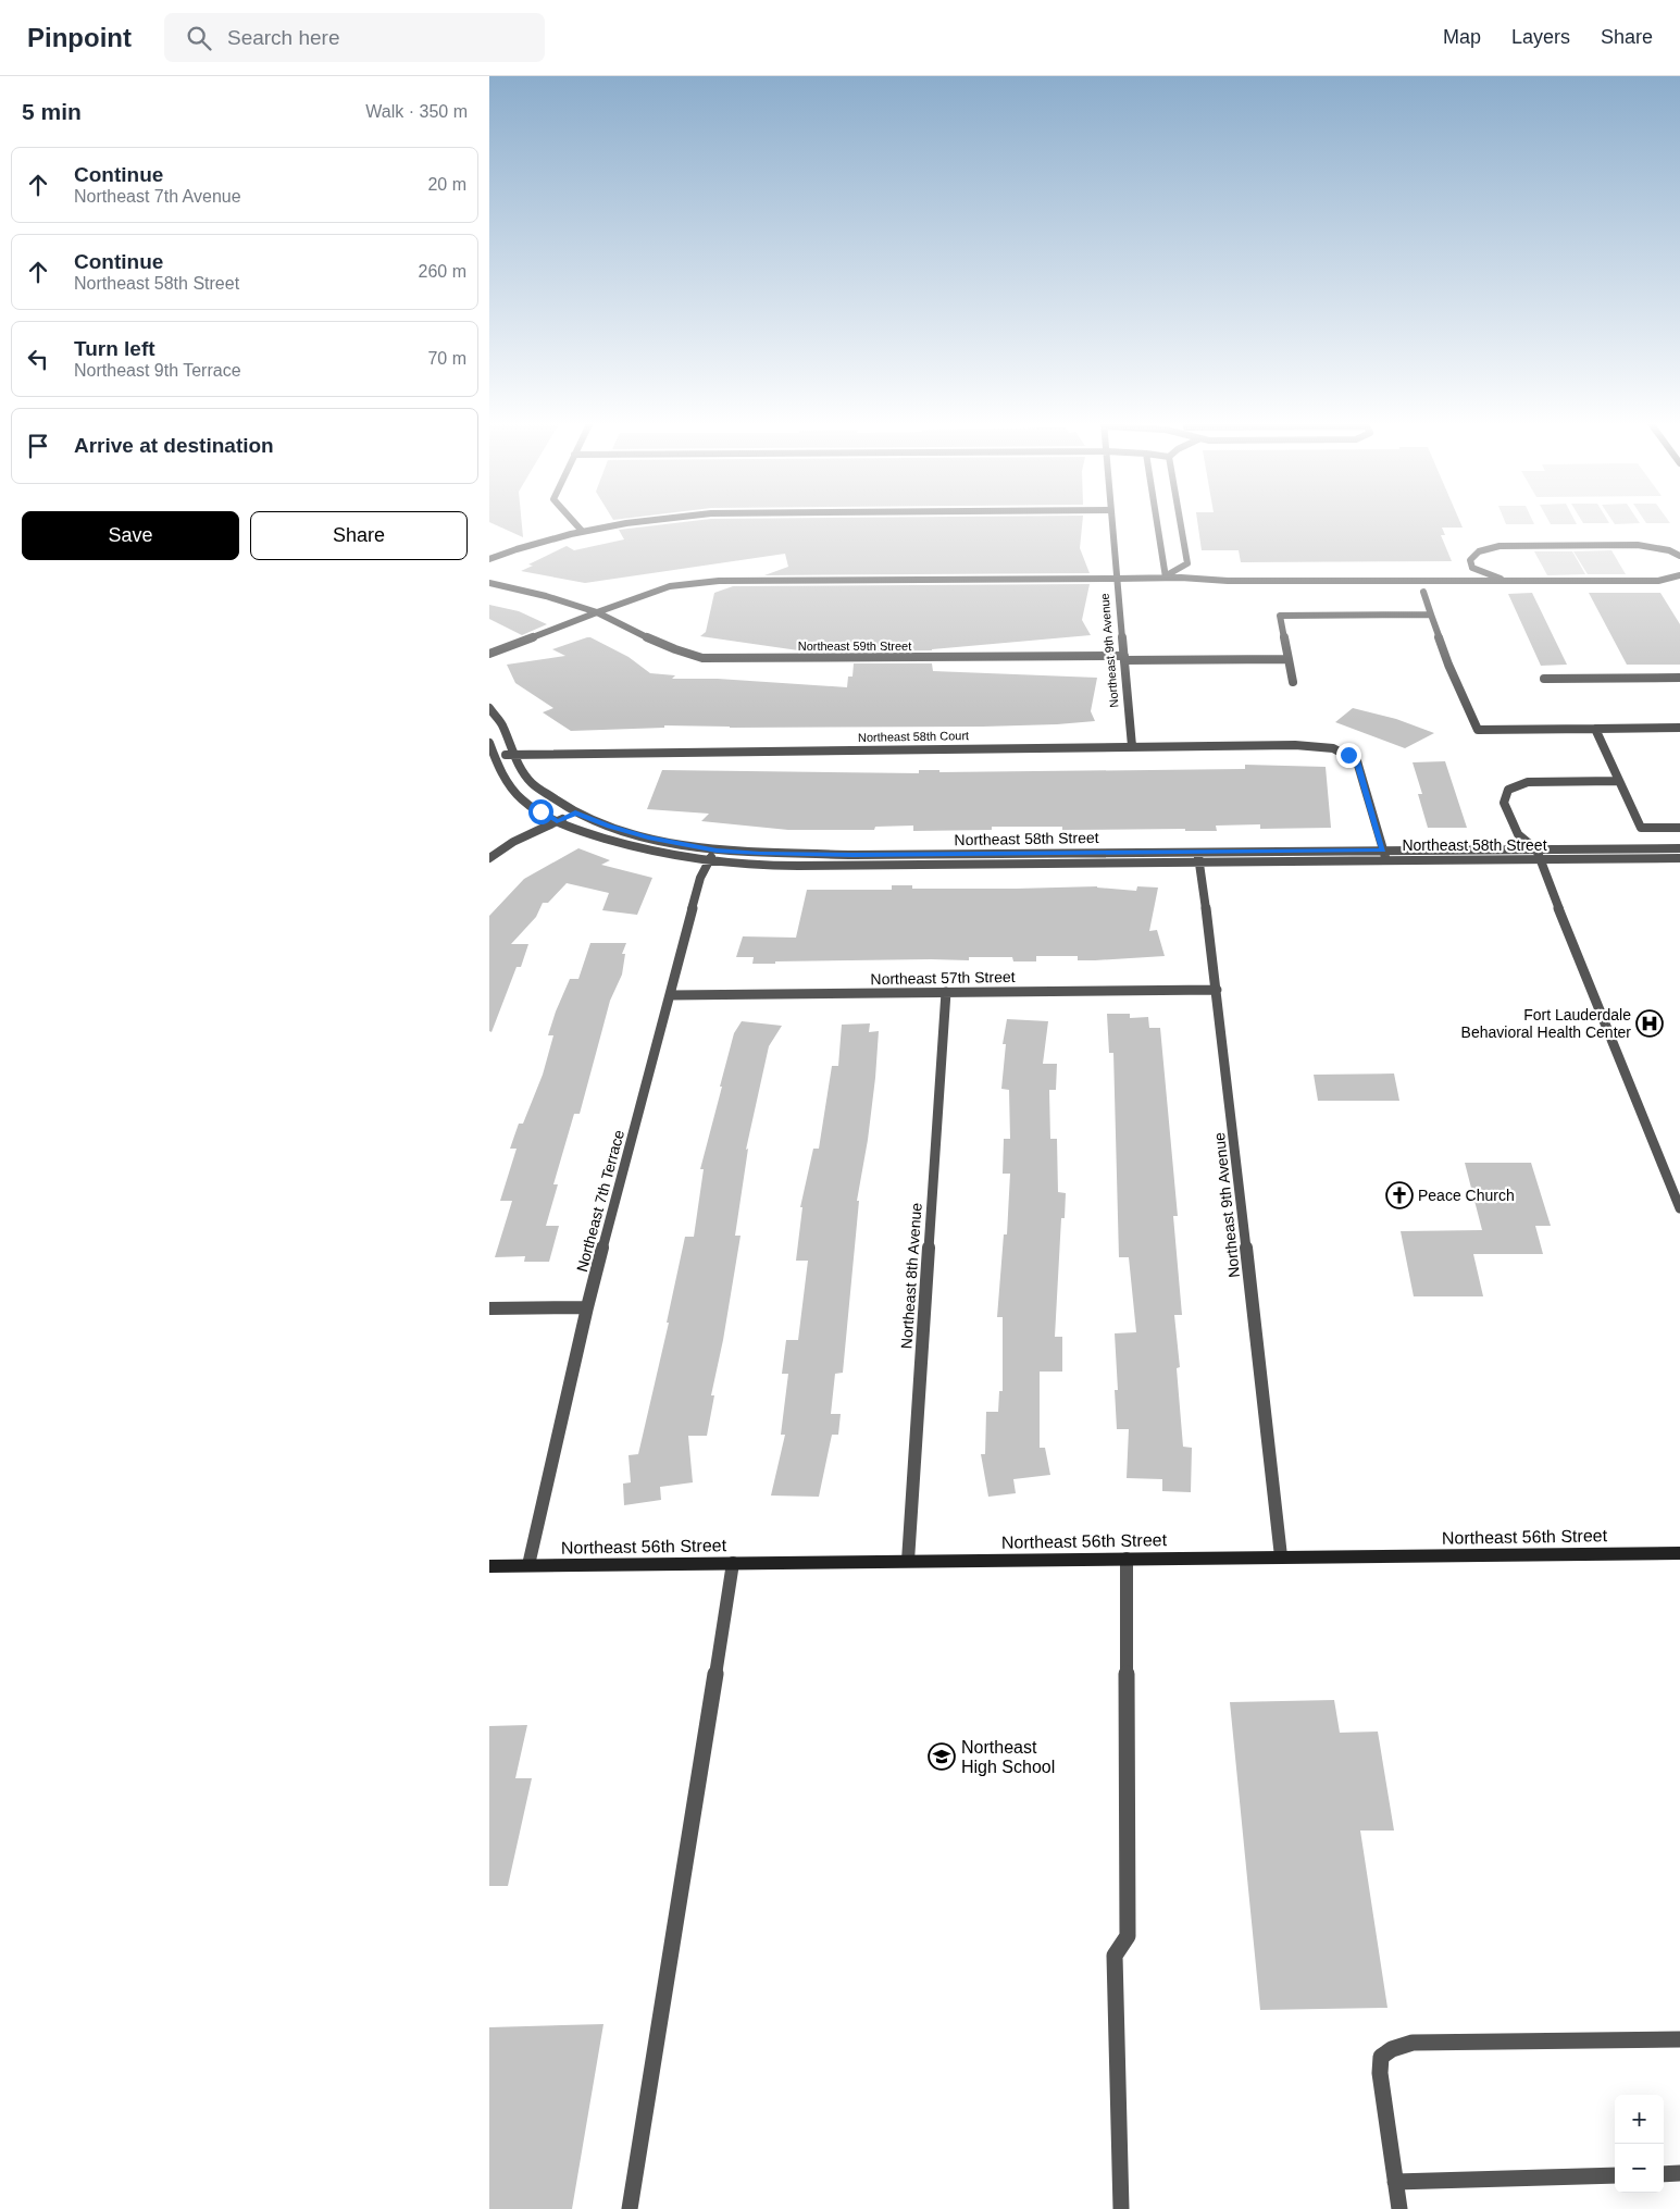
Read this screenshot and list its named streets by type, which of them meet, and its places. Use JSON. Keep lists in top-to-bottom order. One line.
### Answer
{"streets":{"street":["Northeast 59th Street","Northeast 9th Avenue","Northeast 58th Court","Northeast 58th Street","Northeast 57th Street","Northeast 7th Terrace","Northeast 8th Avenue","Northeast 56th Street"]},"crossings":[["Northeast 59th Street","Northeast 9th Avenue"],["Northeast 9th Avenue","Northeast 58th Court"],["Northeast 9th Avenue","Northeast 58th Street"],["Northeast 9th Avenue","Northeast 57th Street"],["Northeast 9th Avenue","Northeast 56th Street"],["Northeast 58th Court","Northeast 58th Street"],["Northeast 58th Street","Northeast 7th Terrace"],["Northeast 57th Street","Northeast 7th Terrace"],["Northeast 57th Street","Northeast 8th Avenue"],["Northeast 7th Terrace","Northeast 56th Street"],["Northeast 8th Avenue","Northeast 56th Street"]],"places":{"hospital":["Fort Lauderdale Behavioral Health Center"],"church":["Peace Church"],"school or university":["Northeast High School"]},"page":{"header":"Pinpoint","search":"Search here","nav":["Map","Layers","Share"],"heading":["5 min","Walk · 350 m"],"list":[["Continue","Northeast 7th Avenue","20 m"],["Continue","Northeast 58th Street","260 m"],["Turn left","Northeast 9th Terrace","70 m"],"Arrive at destination"],"buttons":["Save","Share"],"map_buttons":["+","−"]}}
